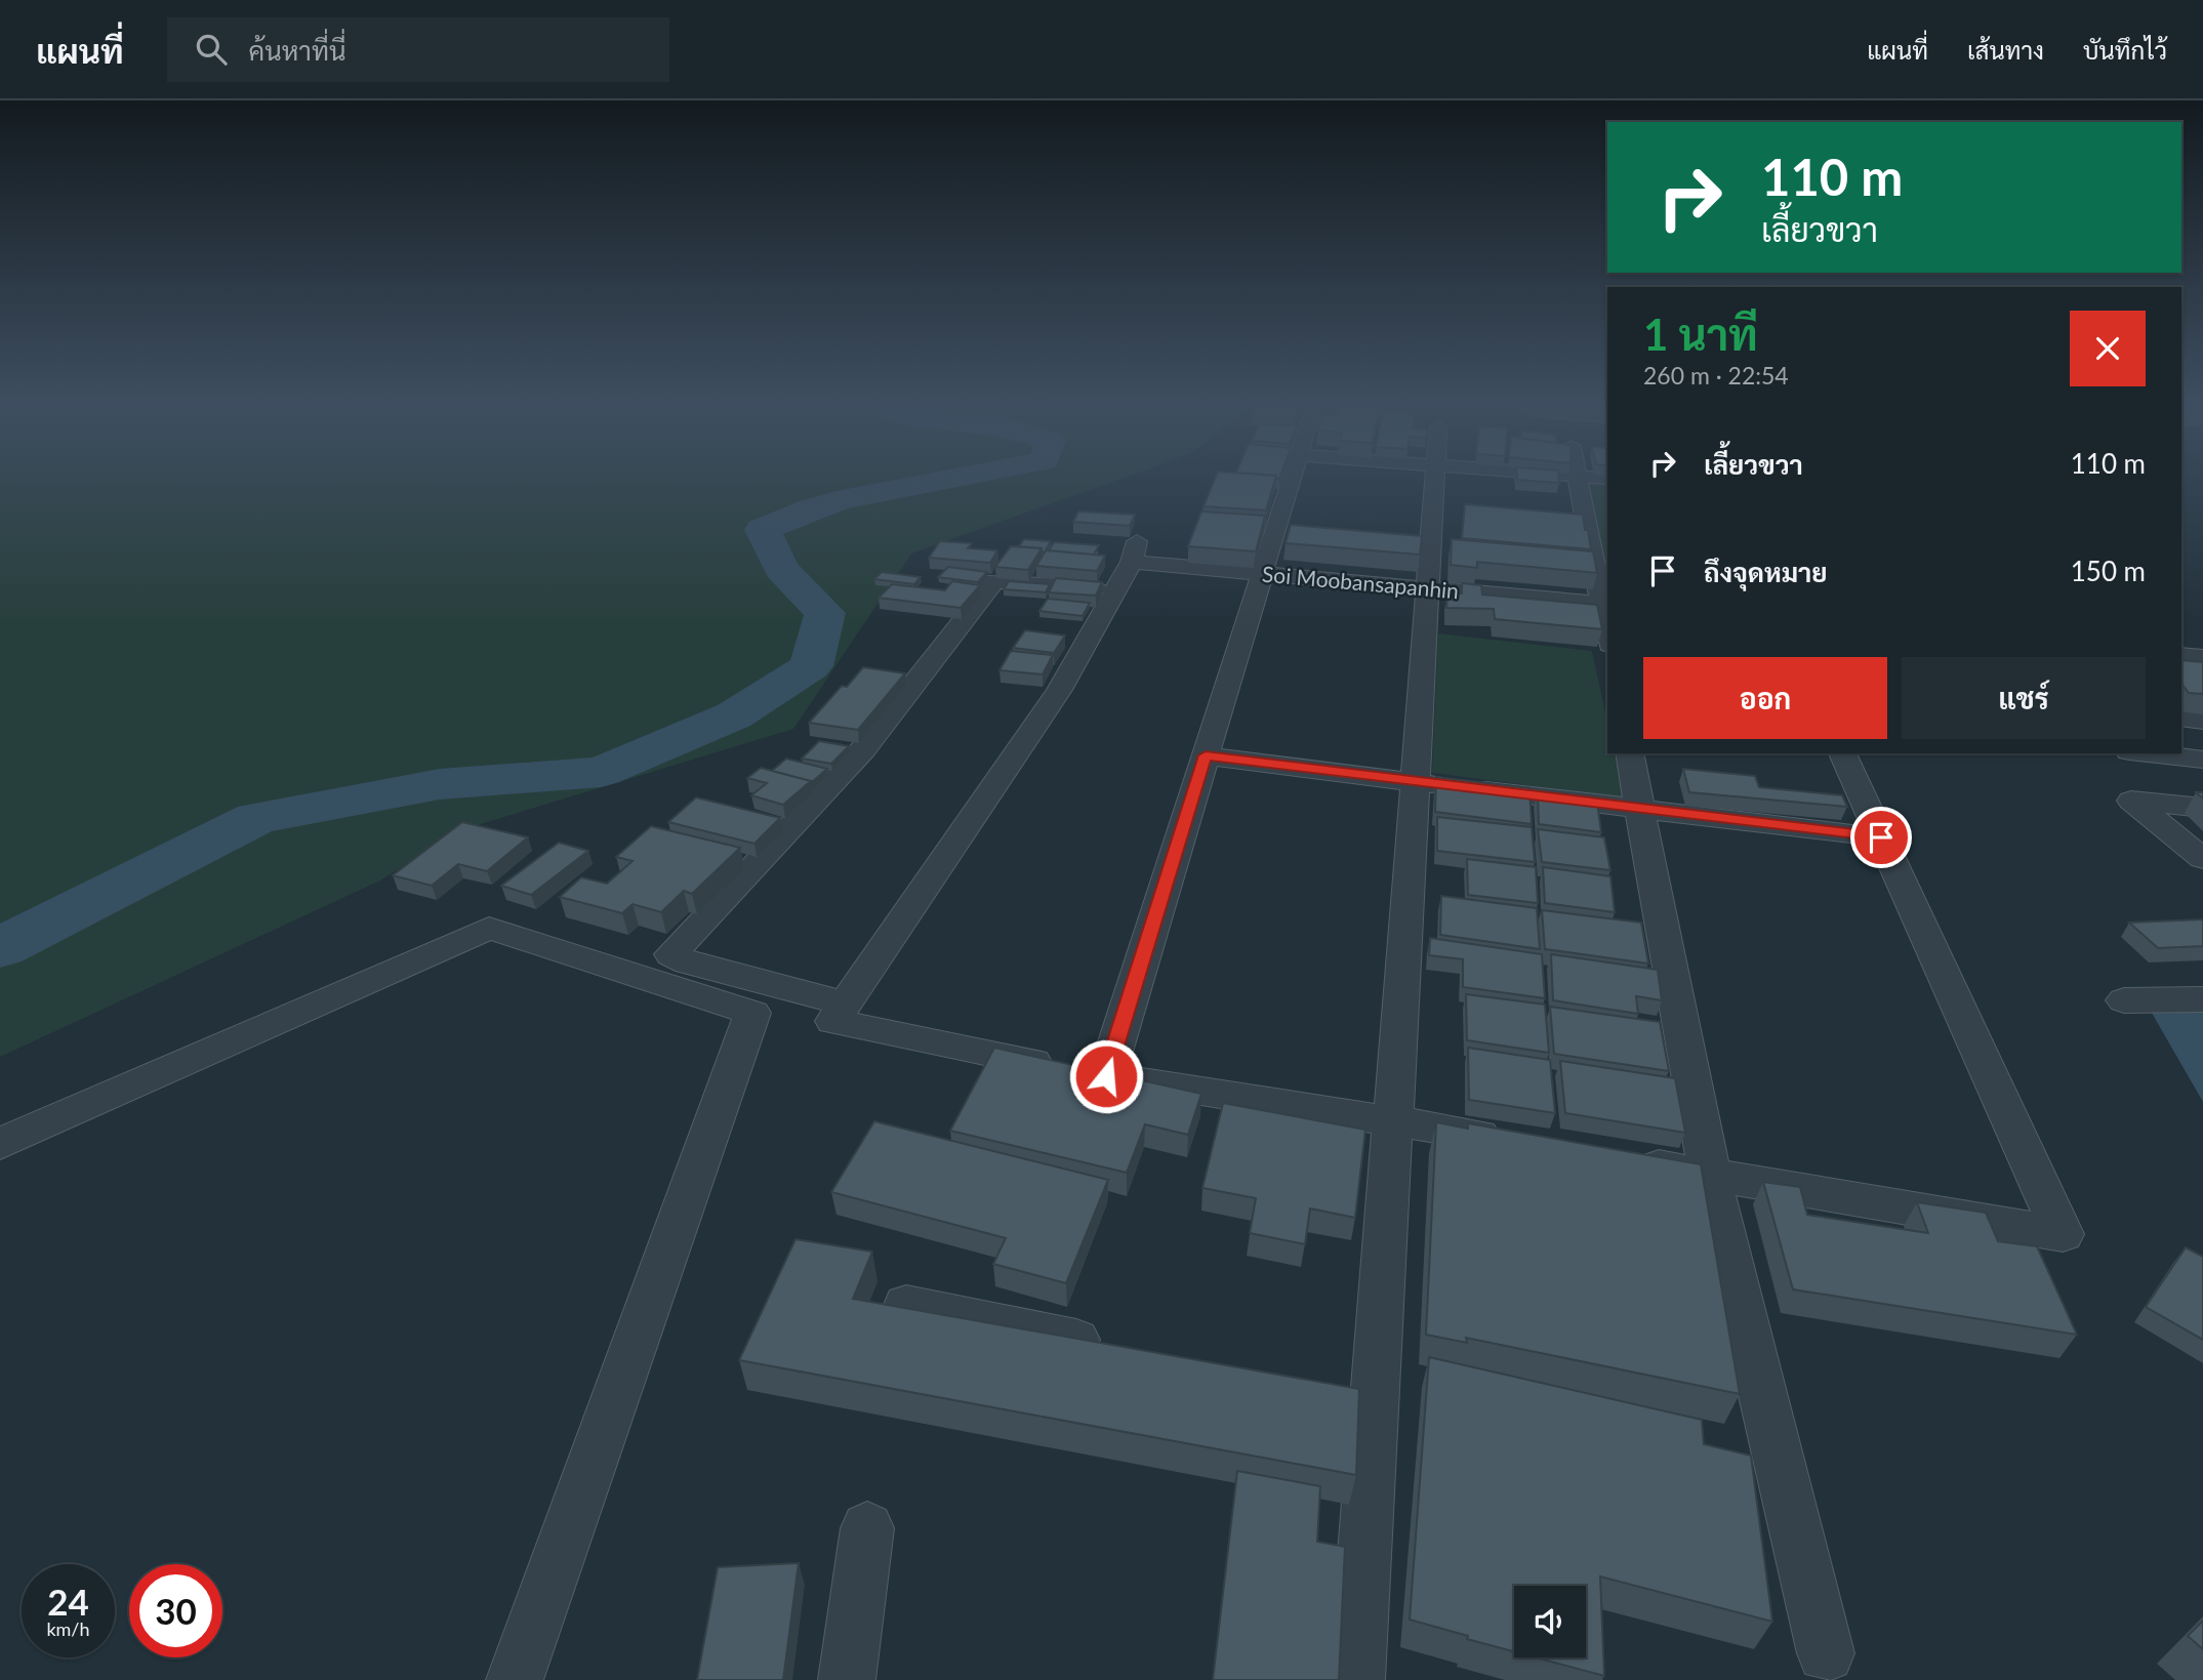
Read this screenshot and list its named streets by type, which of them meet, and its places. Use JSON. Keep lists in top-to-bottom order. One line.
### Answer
{"streets":{"street":["Soi Moobansapanhin"]},"page":{"header":"แผนที่","search":"ค้นหาที่นี่","nav":["แผนที่","เส้นทาง","บันทึกไว้"],"turn":["110 m","เลี้ยวขวา"],"heading":["1 นาที","260 m · 22:54"],"list":[{"name":"เลี้ยวขวา","value":"110 m"},{"name":"ถึงจุดหมาย","value":"150 m"}],"buttons":["ออก","แชร์"],"speed":"24 km/h","limit":"30"}}
